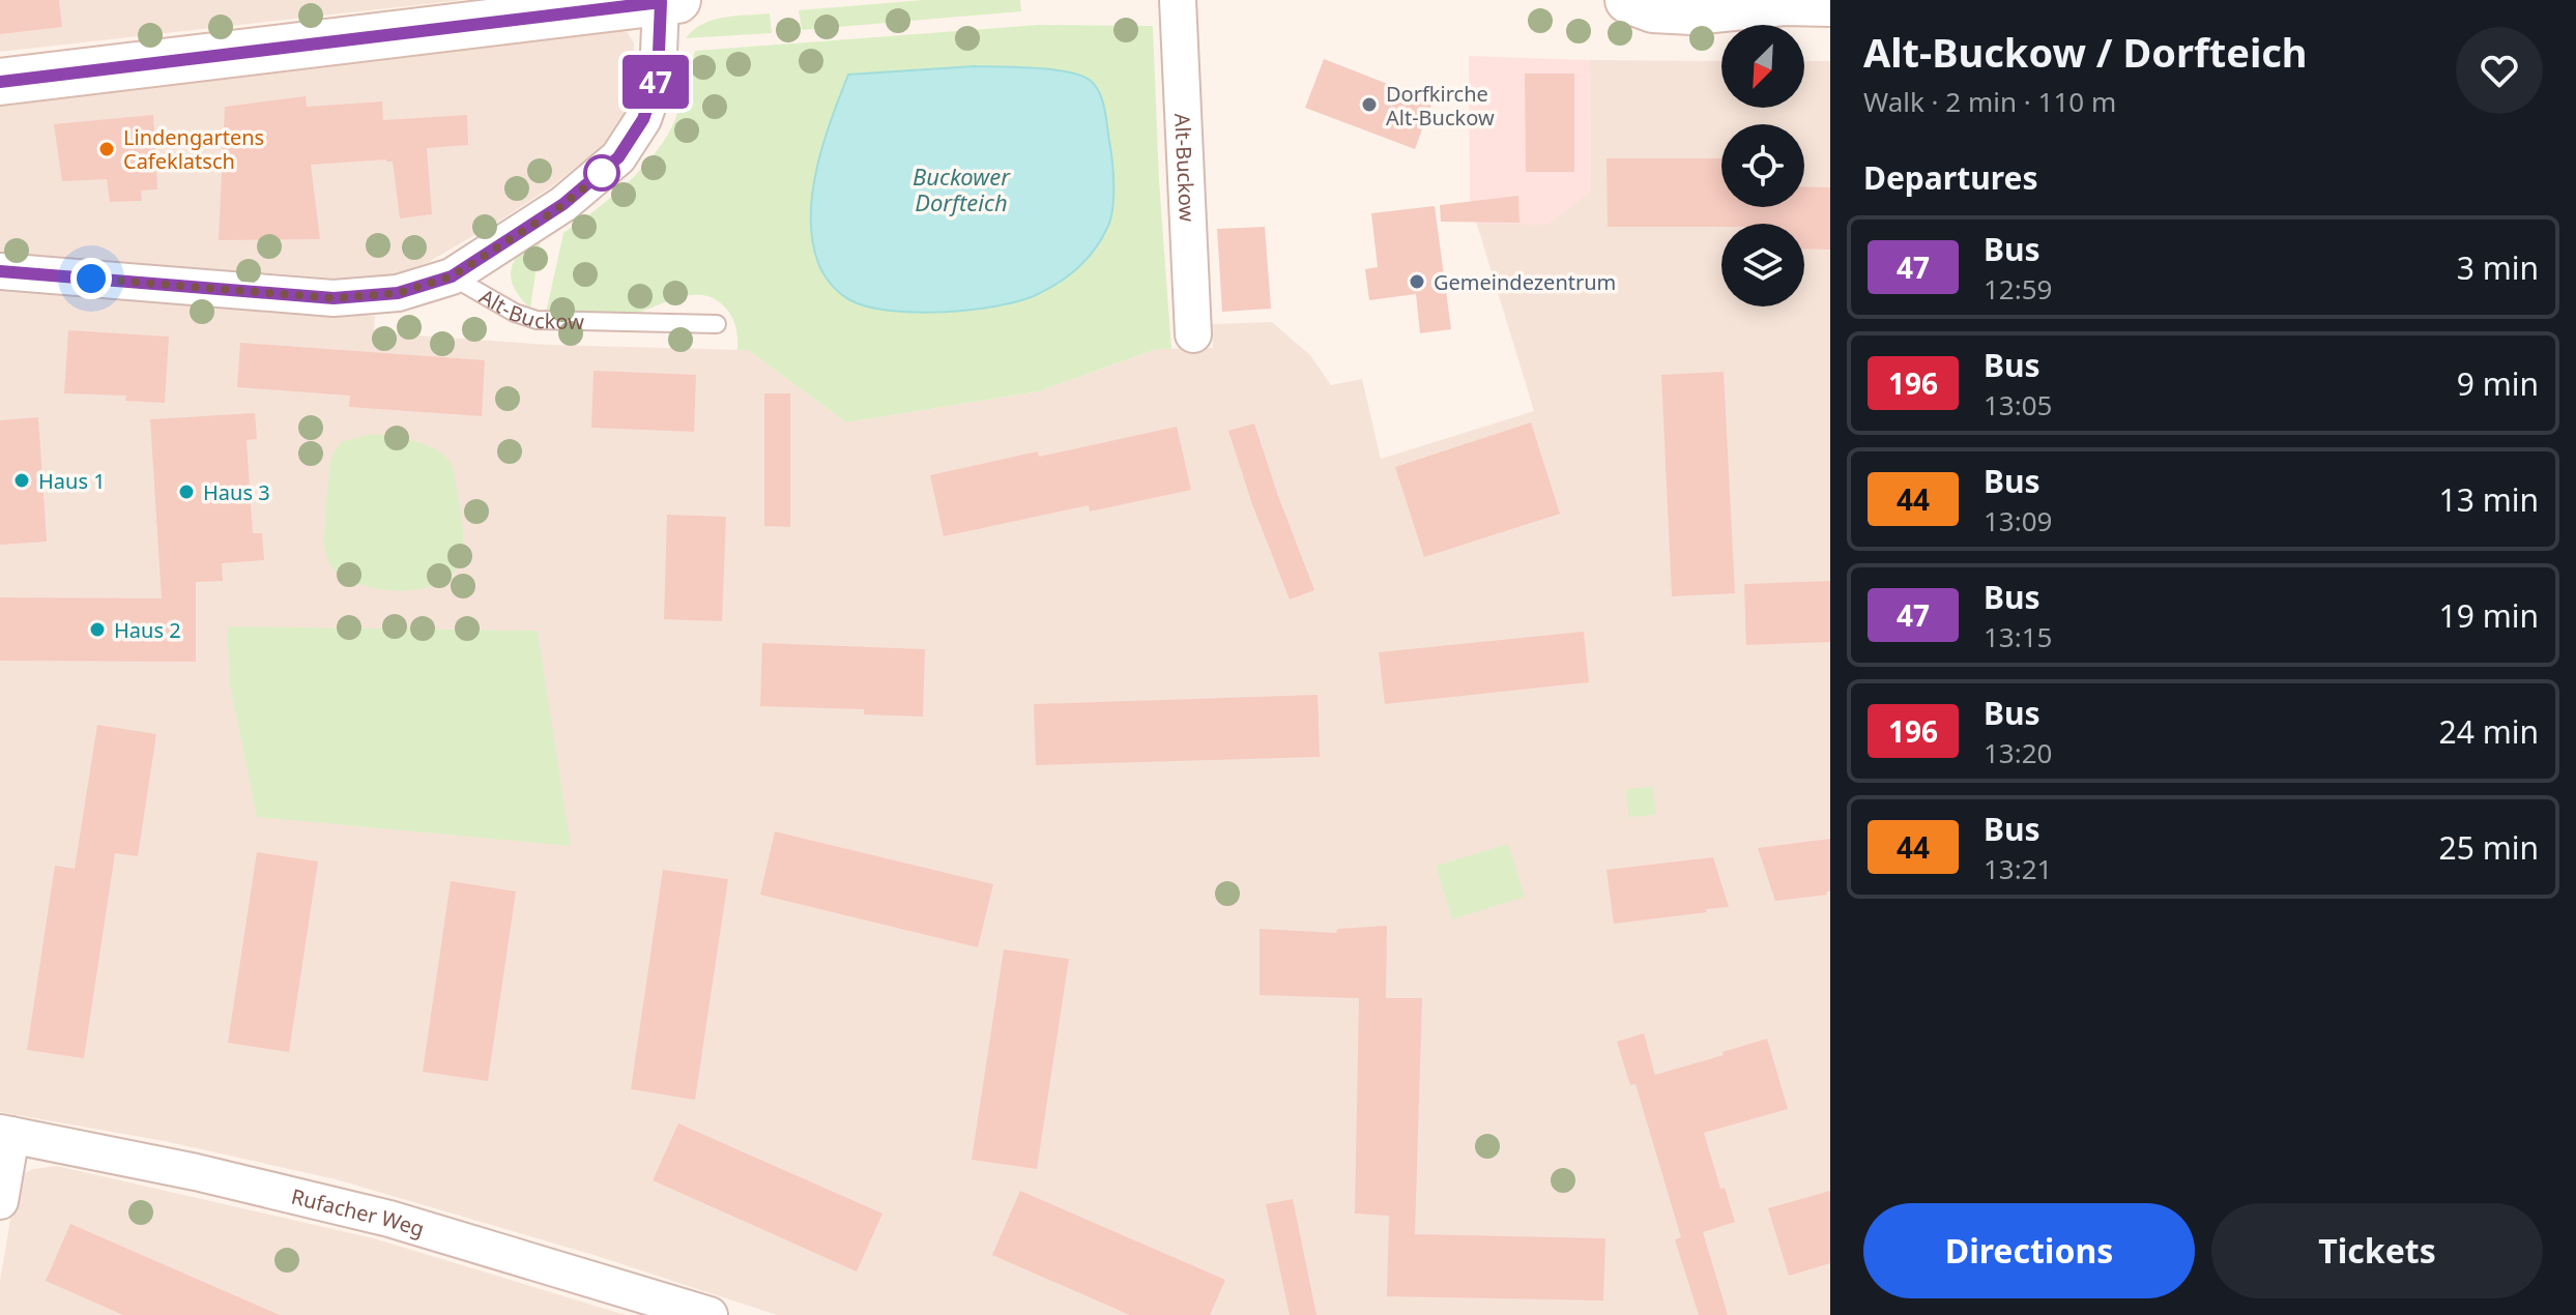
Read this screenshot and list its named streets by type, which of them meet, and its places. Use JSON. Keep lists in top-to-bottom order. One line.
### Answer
{"streets":{"main road":["Alt-Buckow"],"street":["Rufacher Weg"]},"water":["Buckower Dorfteich"],"places":["Dorfkirche Alt-Buckow","Lindengartens Cafeklatsch","Gemeindezentrum","Haus 1","Haus 3","Haus 2"],"lines":["bus line 47"],"north":"bottom left","page":{"on_map":"47","heading":[["Alt-Buckow / Dorfteich","Walk · 2 min · 110 m"],"Departures"],"list":[{"mark":"47","name":"Bus","note":"12:59","value":"3 min"},{"mark":"196","name":"Bus","note":"13:05","value":"9 min"},{"mark":"44","name":"Bus","note":"13:09","value":"13 min"},{"mark":"47","name":"Bus","note":"13:15","value":"19 min"},{"mark":"196","name":"Bus","note":"13:20","value":"24 min"},{"mark":"44","name":"Bus","note":"13:21","value":"25 min"}],"buttons":["Directions","Tickets"]}}
